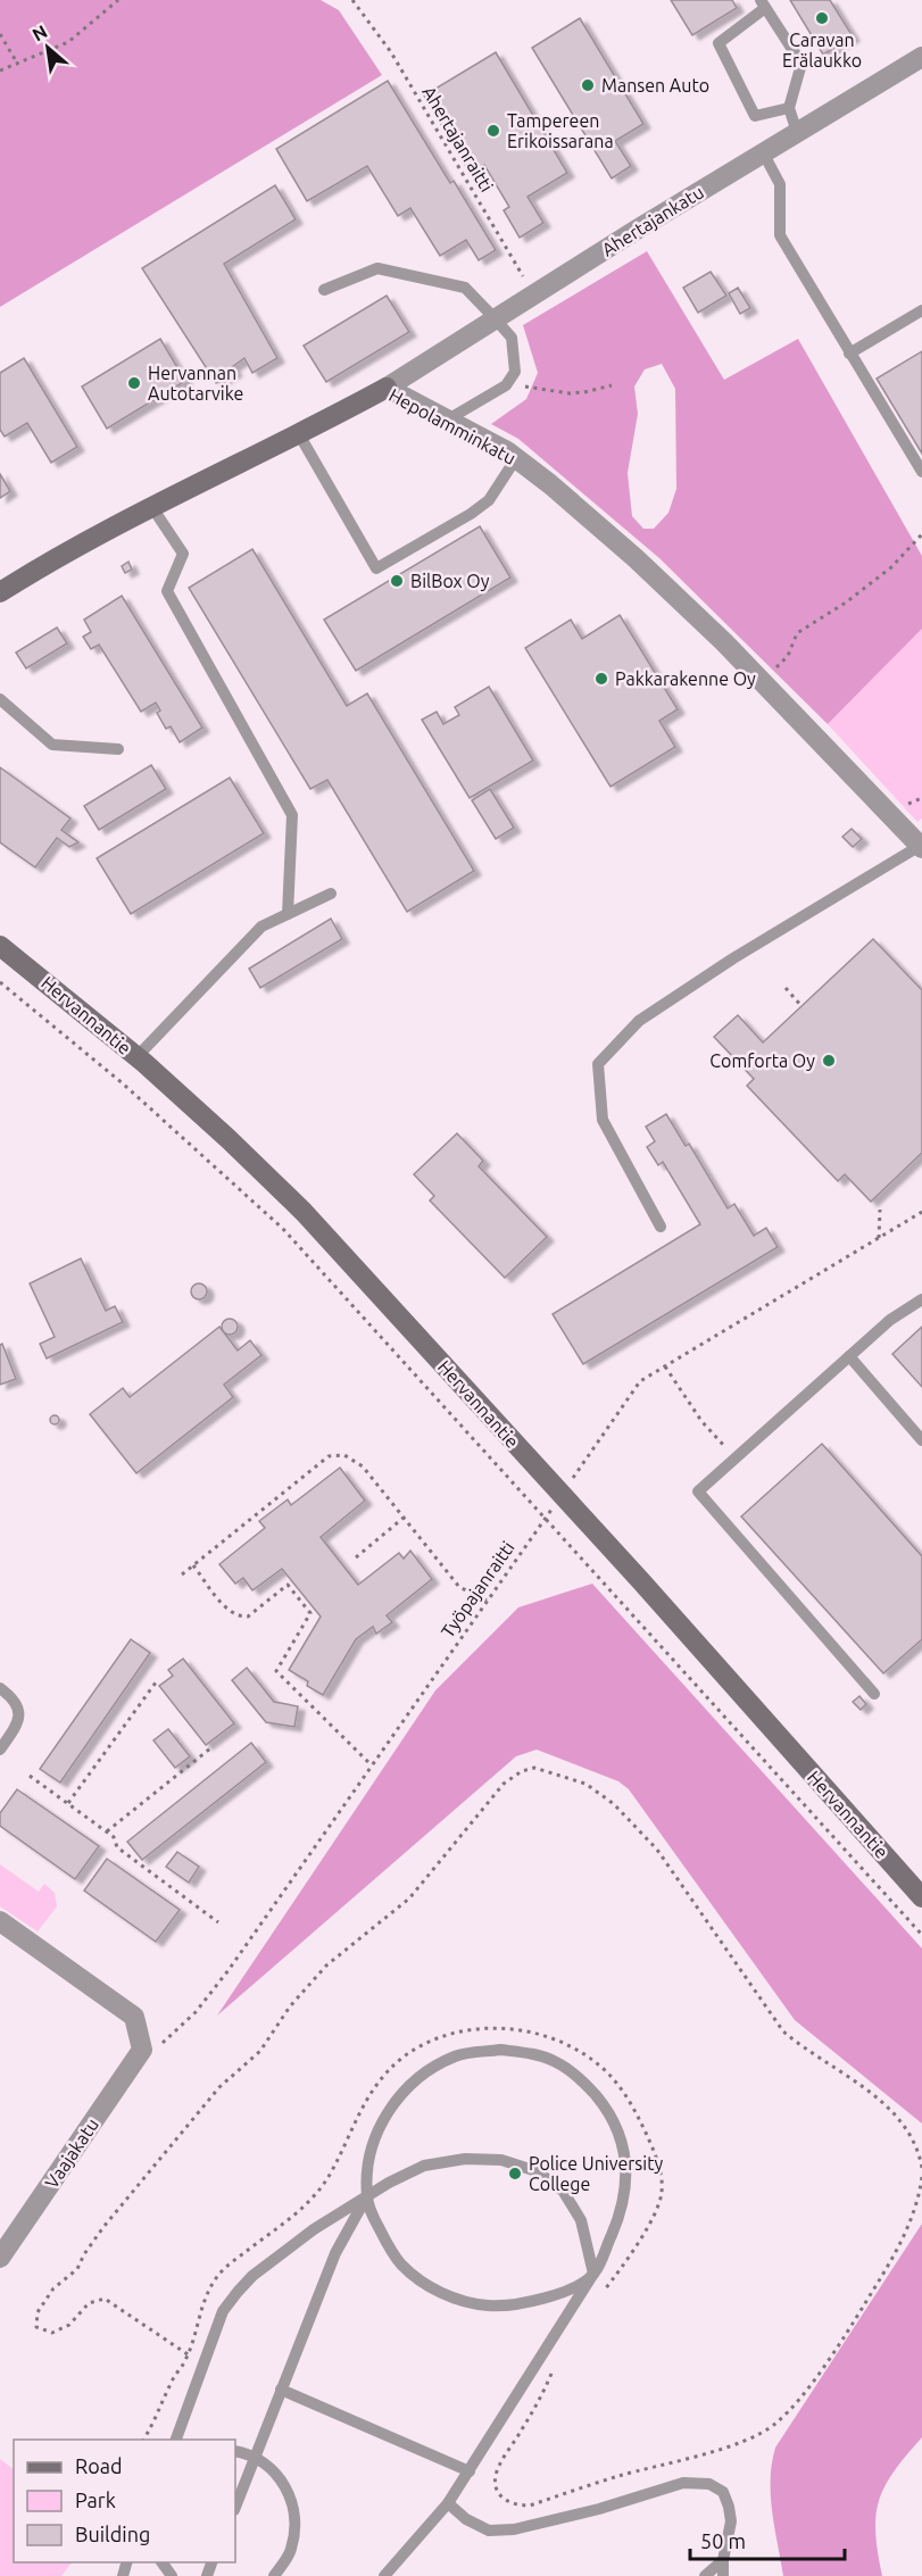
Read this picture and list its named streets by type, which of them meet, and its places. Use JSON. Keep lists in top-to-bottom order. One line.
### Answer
{"streets":{"main road":["Hepolamminkatu","Hervannantie"],"street":["Ahertajankatu","Vaajakatu"],"path":["Ahertajanraitti","Työpajanraitti"]},"crossings":[["Ahertajanraitti","Ahertajankatu"],["Ahertajankatu","Hepolamminkatu"],["Hervannantie","Työpajanraitti"],["Työpajanraitti","Vaajakatu"]],"places":["Caravan Erälaukko","Mansen Auto","Tampereen Erikoissarana","Hervannan Autotarvike","BilBox Oy","Pakkarakenne Oy","Comforta Oy","Police University College"],"legend":["Road","Park","Building"],"scale_bar":"50 m","north":"top left"}
